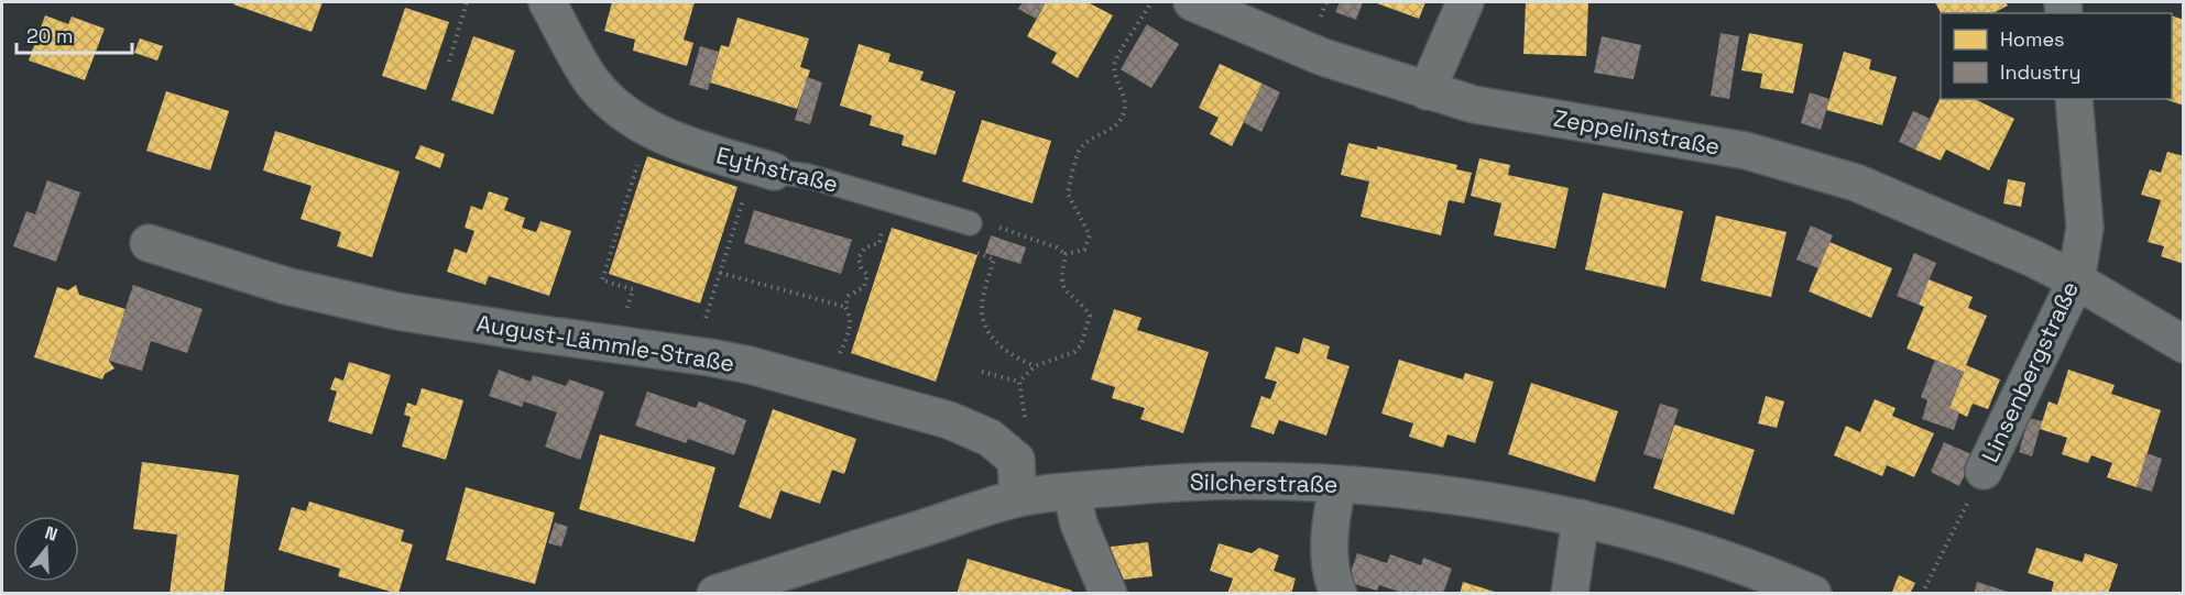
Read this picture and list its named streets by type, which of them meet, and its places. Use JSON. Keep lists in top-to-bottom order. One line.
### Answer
{"streets":{"street":["Zeppelinstraße","Eythstraße","August-Lämmle-Straße","Linsenbergstraße","Silcherstraße"]},"crossings":[["Zeppelinstraße","Linsenbergstraße"]],"legend":["Homes","Industry"],"scale_bar":"20 m","north":"top"}
